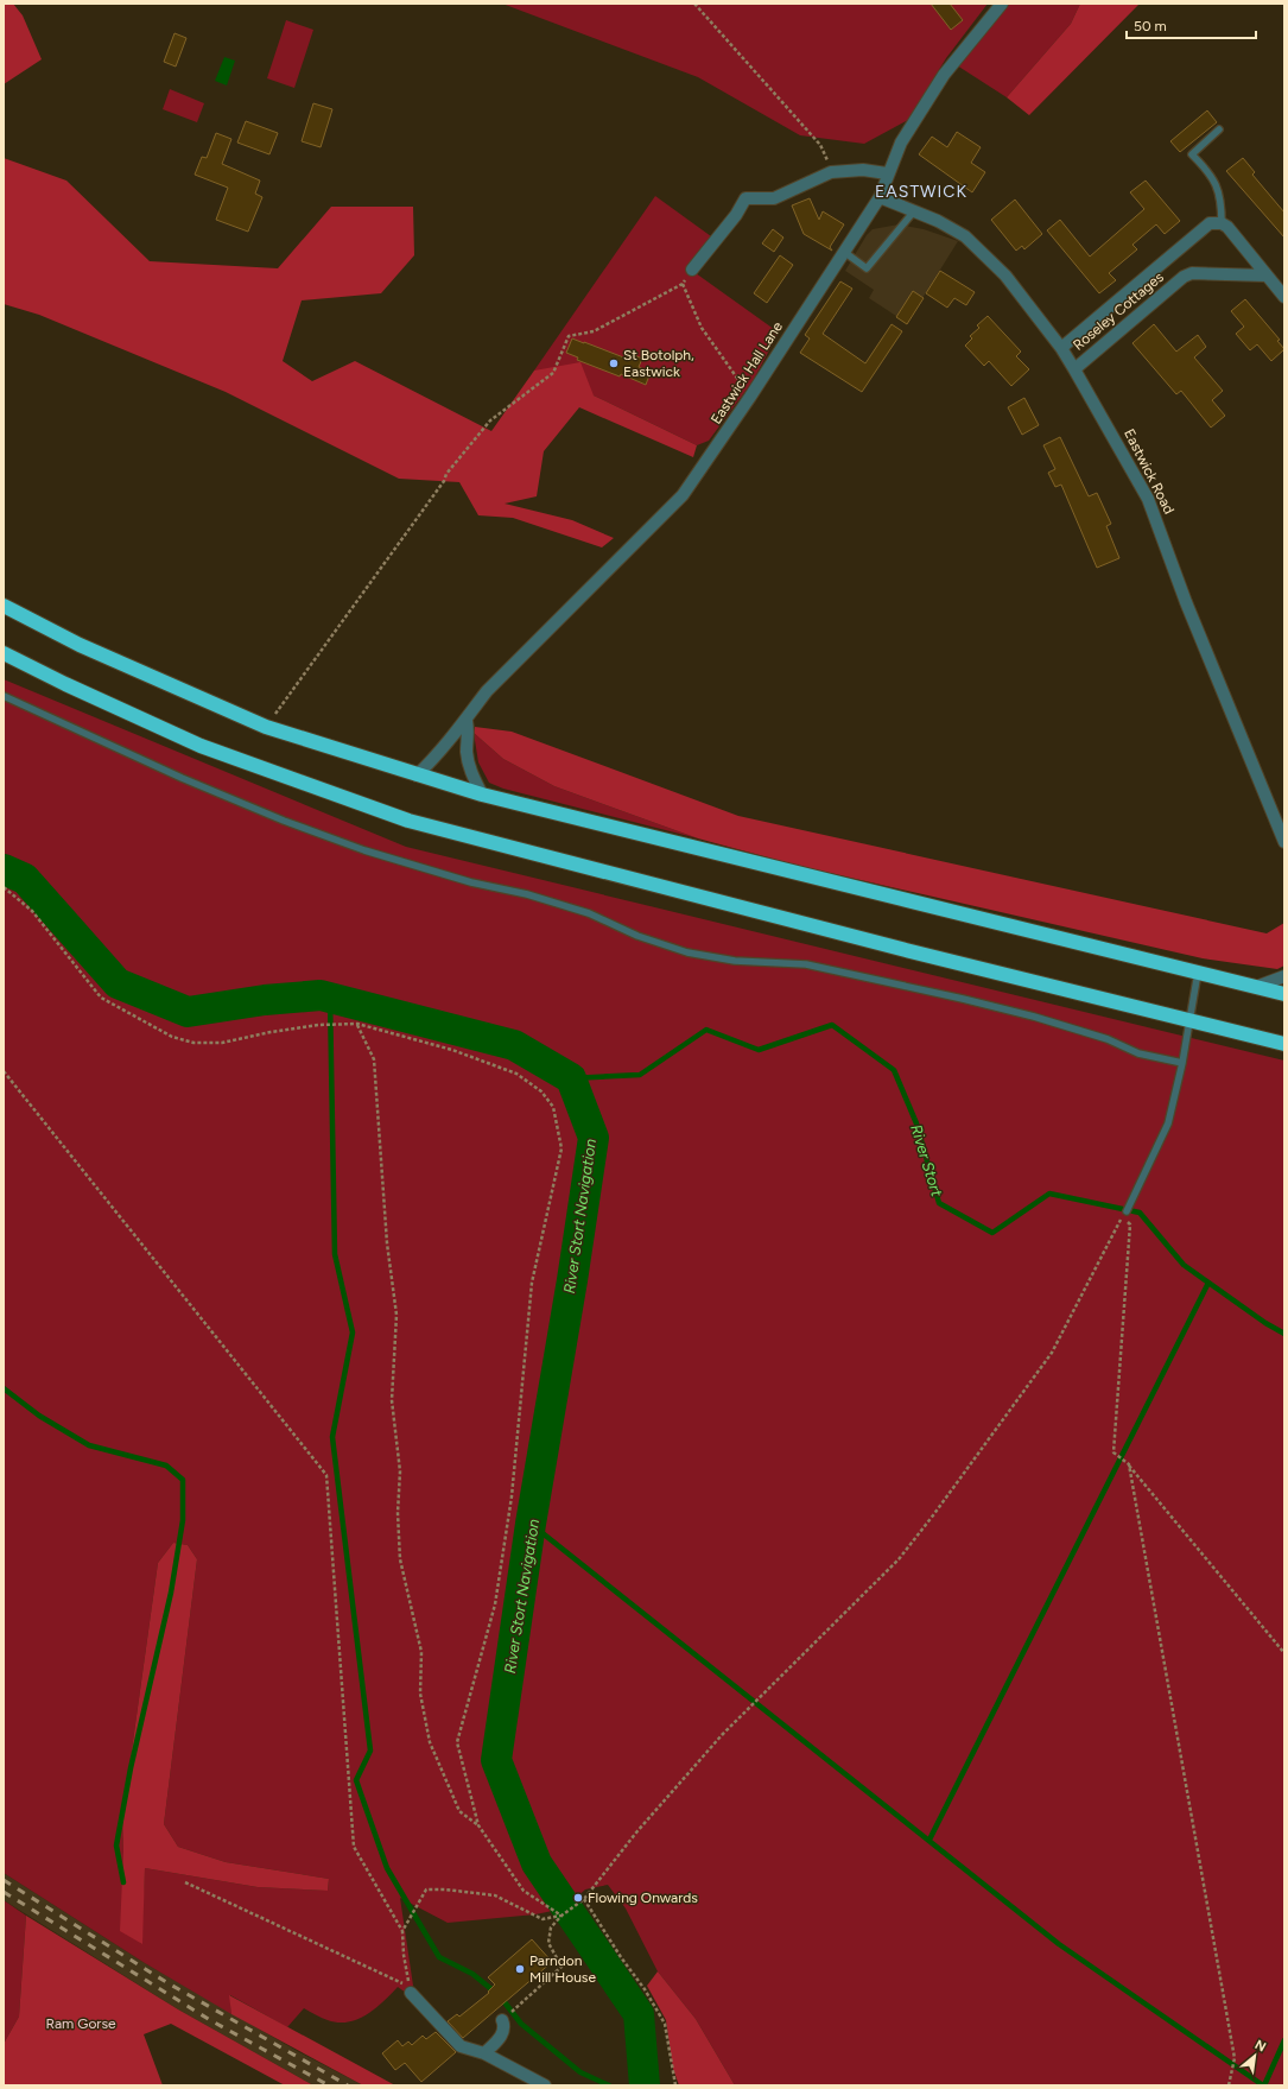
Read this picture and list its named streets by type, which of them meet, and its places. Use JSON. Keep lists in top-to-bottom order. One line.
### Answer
{"streets":{"street":["Roseley Cottages","Eastwick Hall Lane","Eastwick Road"]},"crossings":[["Roseley Cottages","Eastwick Road"],["Eastwick Hall Lane","Eastwick Road"]],"districts":["EASTWICK"],"water":["River Stort","River Stort Navigation"],"parks":["Ram Gorse"],"places":["St Botolph, Eastwick","Flowing Onwards","Parndon Mill House"],"scale_bar":"50 m","north":"top right"}
